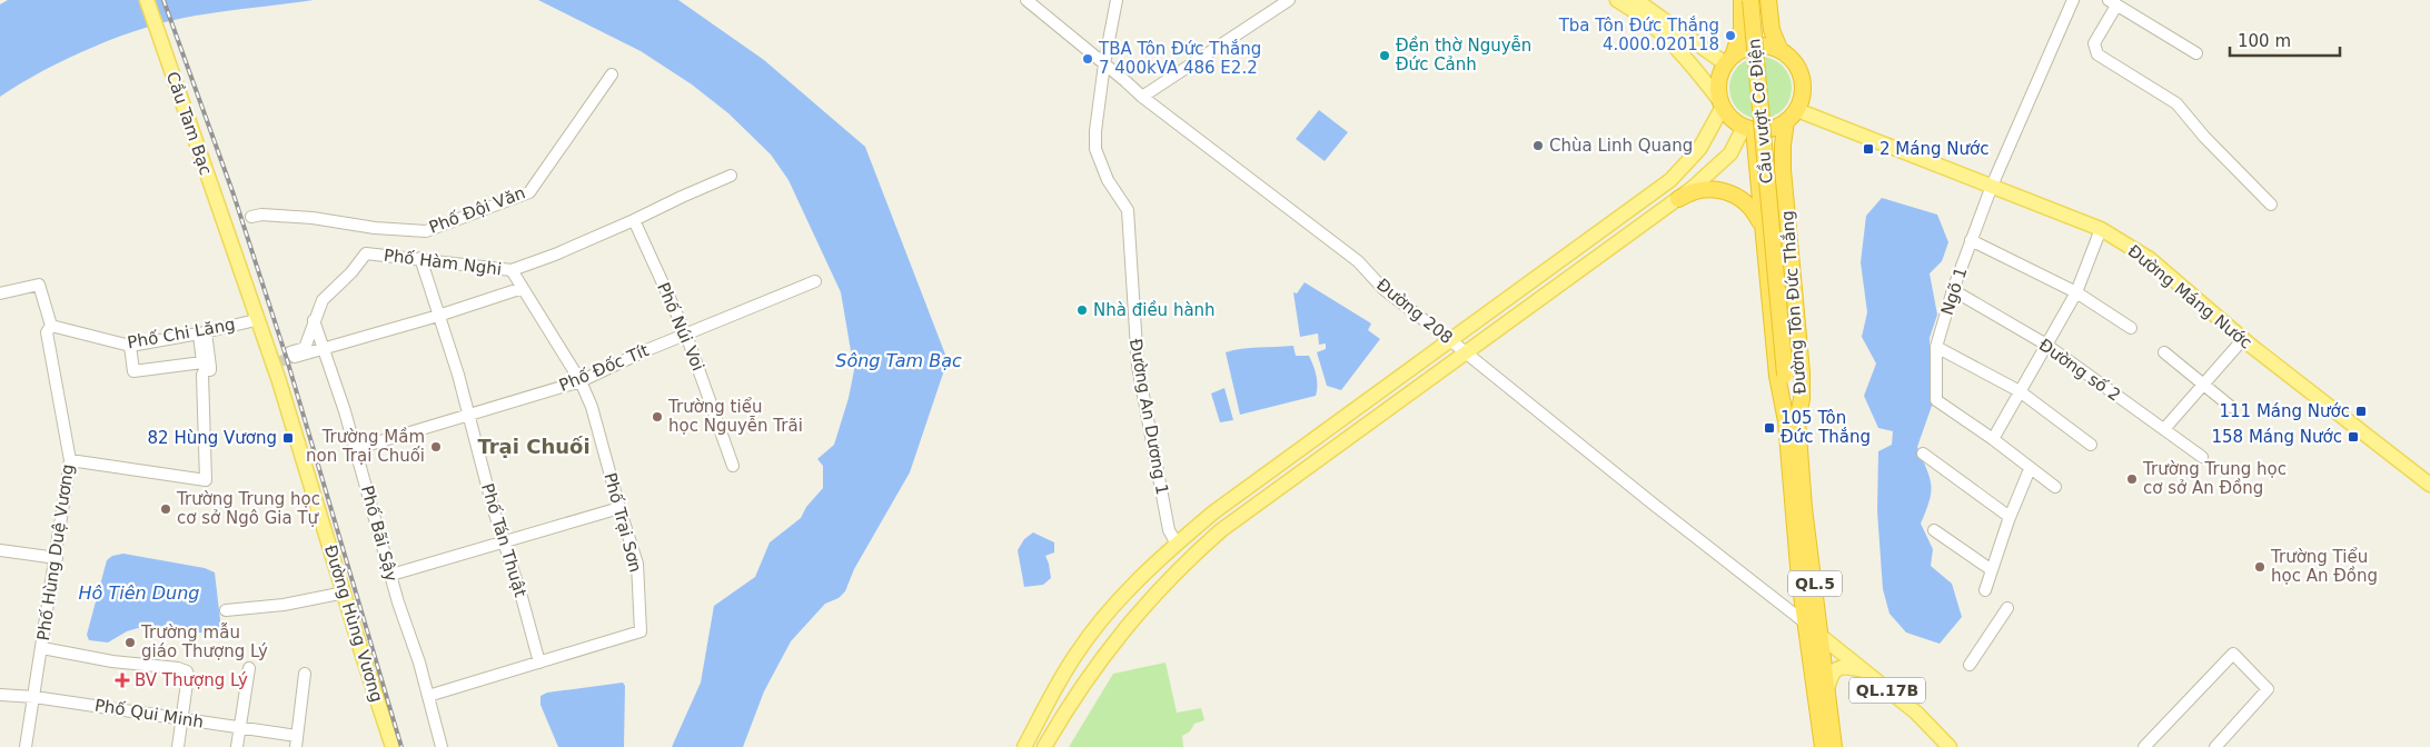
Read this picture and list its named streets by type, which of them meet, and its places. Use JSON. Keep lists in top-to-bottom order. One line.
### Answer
{"streets":{"highway":["Cầu vượt Cơ Điện","Đường Tôn Đức Thắng","QL.5"],"main road":["Cầu Tam Bạc","Đường Máng Nước","Đường Hùng Vương","QL.17B"],"street":["Phố Đội Văn","Phố Hàm Nghi","Ngõ 1","Đường 208","Phố Núi Voi","Phố Chi Lăng","Phố Đốc Tít","Đường số 2","Đường An Dương 1","Phố Trại Sơn","Phố Bãi Sậy","Phố Tán Thuật","Phố Hùng Duệ Vương","Phố Qui Minh"]},"crossings":[["Cầu vượt Cơ Điện","Đường Tôn Đức Thắng"],["Cầu Tam Bạc","Đường Hùng Vương"],["Phố Hàm Nghi","Phố Núi Voi"],["Phố Hàm Nghi","Phố Trại Sơn"],["Phố Hàm Nghi","Phố Bãi Sậy"],["Phố Hàm Nghi","Phố Tán Thuật"],["Phố Hàm Nghi","Đường Hùng Vương"],["Ngõ 1","Đường Máng Nước"],["Ngõ 1","Đường số 2"],["Đường Máng Nước","Đường Tôn Đức Thắng"],["Đường Tôn Đức Thắng","Đường 208"],["Đường Tôn Đức Thắng","QL.17B"],["Đường 208","Đường An Dương 1"],["Phố Núi Voi","Phố Đốc Tít"],["Phố Chi Lăng","Phố Hùng Duệ Vương"],["Phố Chi Lăng","Đường Hùng Vương"],["Phố Đốc Tít","Phố Trại Sơn"],["Phố Đốc Tít","Phố Bãi Sậy"],["Phố Đốc Tít","Phố Tán Thuật"],["Phố Trại Sơn","Phố Tán Thuật"],["Phố Hùng Duệ Vương","Phố Qui Minh"]],"districts":["Trại Chuối"],"water":["Sông Tam Bạc","Hô Tiên Dung"],"places":{"other":["Tba Tôn Đức Thắng 4.000.020118","Đền thờ Nguyễn Đức Cảnh","TBA Tôn Đức Thắng 7 400kVA 486 E2.2","Chùa Linh Quang","Nhà điều hành","Trường tiểu học Nguyễn Trãi","Trường Mầm non Trại Chuối","Trường Trung học cơ sở An Đồng","Trường Trung học cơ sở Ngô Gia Tự","Trường Tiểu học An Đồng","Trường mẫu giáo Thượng Lý"],"transit":["2 Máng Nước","111 Máng Nước","105 Tôn Đức Thắng","158 Máng Nước","82 Hùng Vương"],"health":["BV Thượng Lý"]},"scale_bar":"100 m"}
